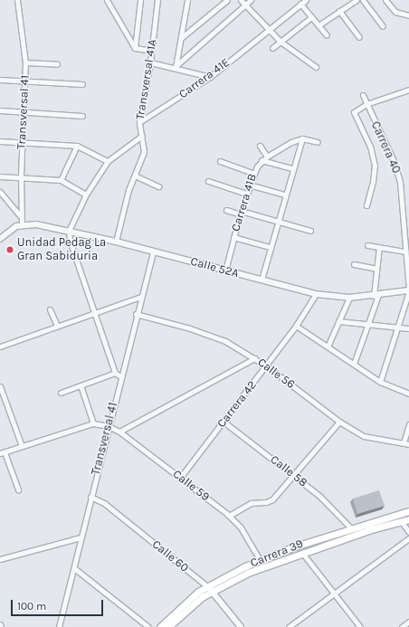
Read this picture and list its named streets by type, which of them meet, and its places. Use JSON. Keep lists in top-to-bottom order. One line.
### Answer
{"streets":{"main road":["Carrera 39"],"street":["Carrera 41E","Transversal 41A","Transversal 41","Carrera 40","Carrera 41B","Calle 52A","Calle 56","Carrera 42","Calle 58","Calle 59","Calle 60"]},"crossings":[["Carrera 41E","Transversal 41A"],["Transversal 41A","Calle 52A"],["Transversal 41","Calle 52A"],["Transversal 41","Calle 56"],["Transversal 41","Calle 59"],["Transversal 41","Calle 60"],["Carrera 40","Calle 52A"],["Carrera 41B","Calle 52A"],["Calle 52A","Carrera 42"],["Calle 56","Carrera 42"],["Carrera 42","Calle 58"],["Carrera 42","Calle 59"],["Calle 58","Carrera 39"],["Calle 59","Carrera 39"],["Carrera 39","Calle 60"]],"places":["Unidad Pedag La Gran Sabiduria"],"scale_bar":"100 m"}
